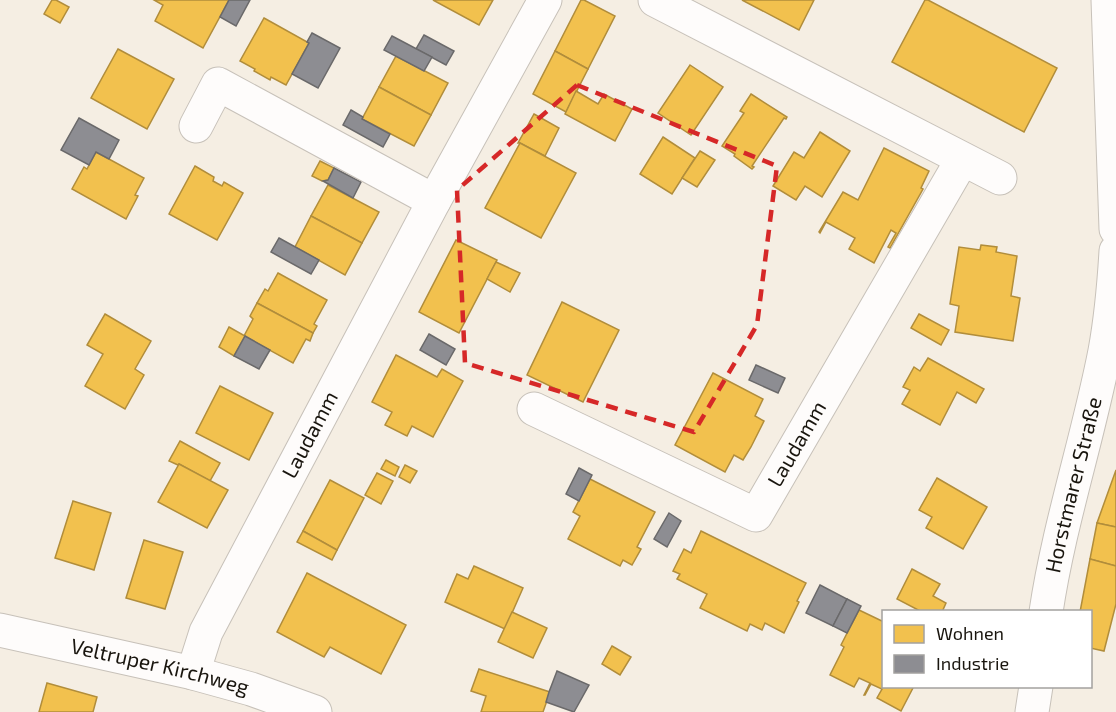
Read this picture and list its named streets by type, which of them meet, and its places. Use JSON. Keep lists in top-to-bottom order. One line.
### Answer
{"streets":{"street":["Laudamm","Horstmarer Straße","Veltruper Kirchweg"]},"crossings":[["Laudamm","Veltruper Kirchweg"]],"legend":["Wohnen","Industrie"]}
